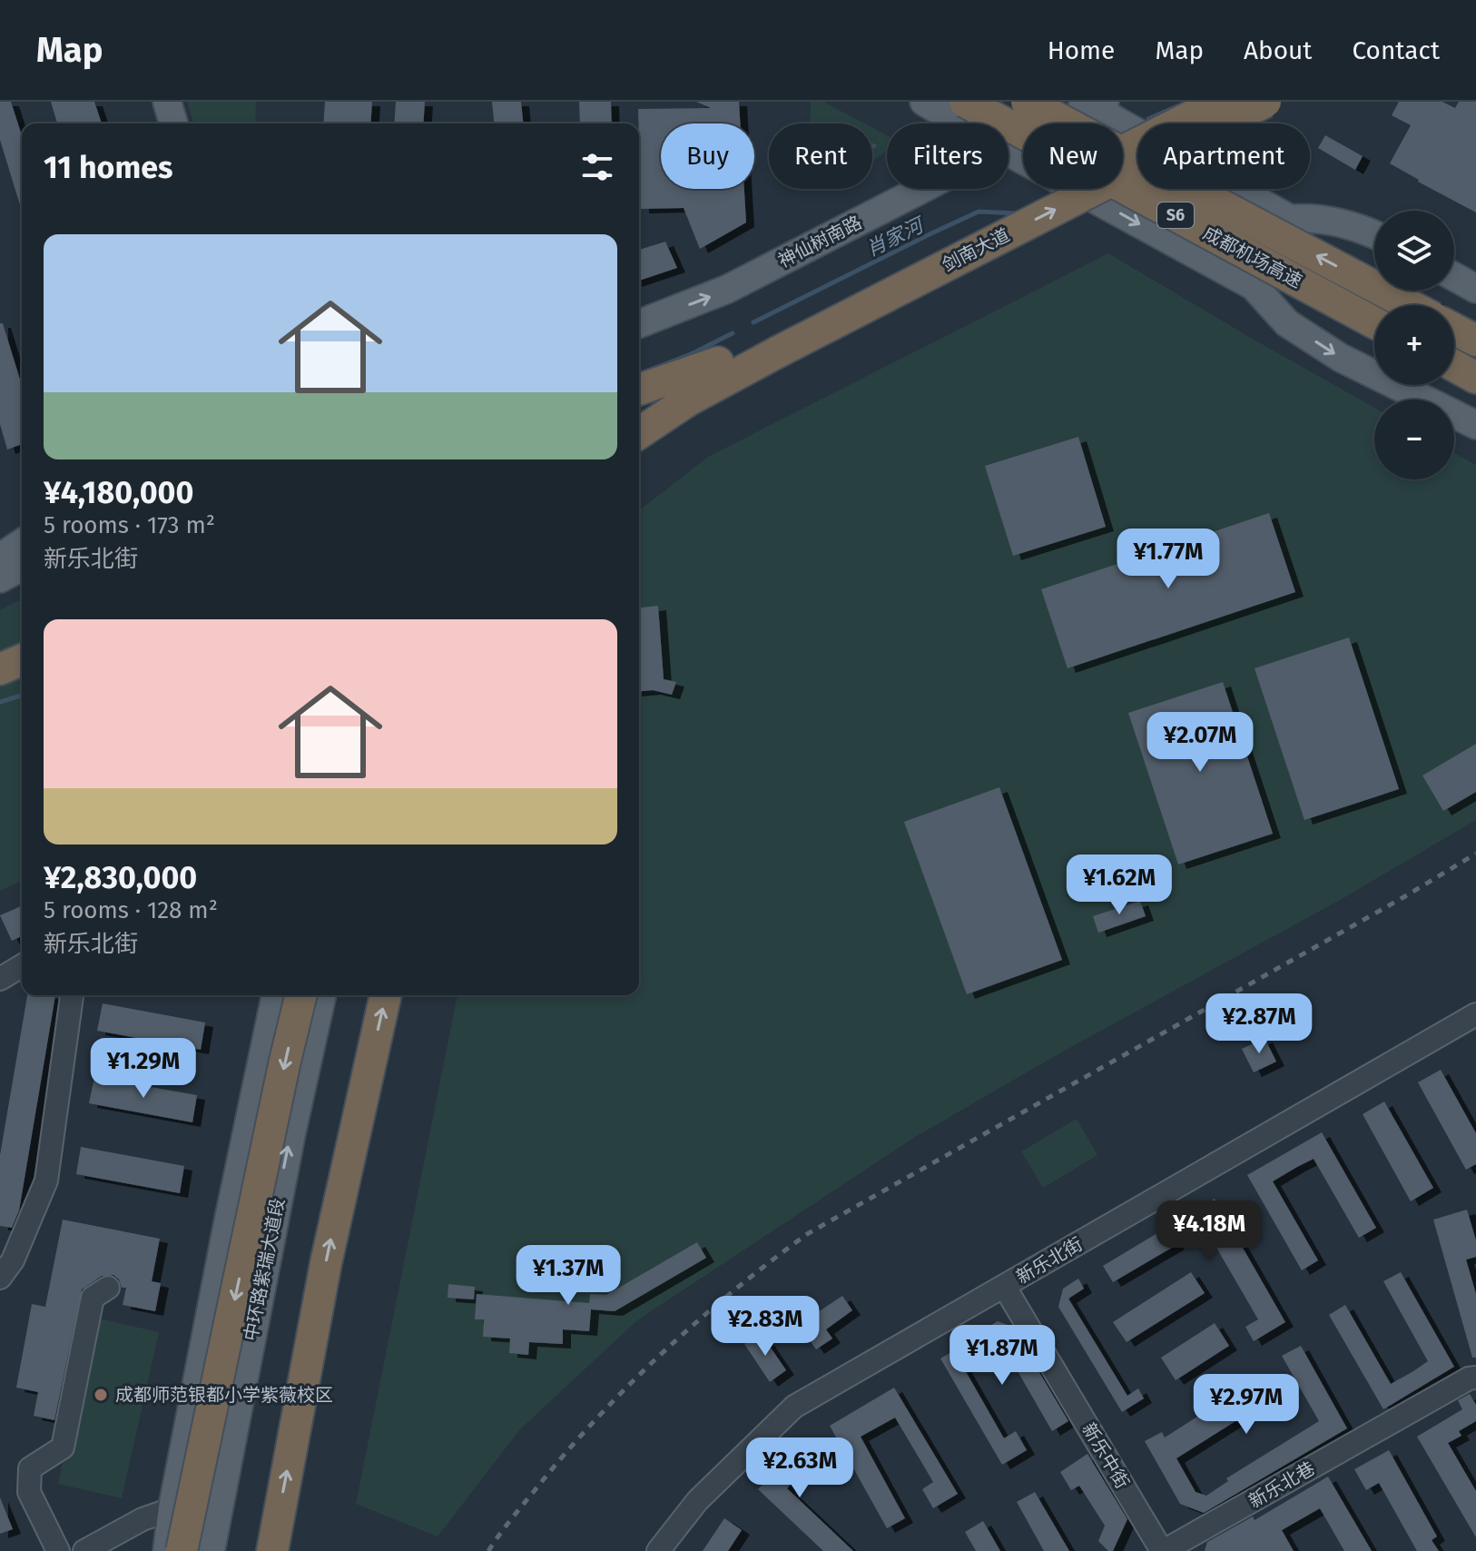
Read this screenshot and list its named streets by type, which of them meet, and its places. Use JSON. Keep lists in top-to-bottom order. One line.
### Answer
{"streets":{"highway":["S6","剑南大道","成都机场高速"],"main road":["神仙树南路","中环路紫瑞大道段"],"street":["新乐北街","新乐中街","新乐北巷"]},"crossings":[["新乐北街","新乐中街"],["新乐中街","新乐北巷"]],"one_way":["神仙树南路"],"water":["肖家河"],"places":["成都师范银都小学紫薇校区"],"page":{"header":"Map","nav":["Home","Map","About","Contact"],"chip":["Buy","Rent","Filters","New","Apartment"],"heading":"11 homes","map_buttons":["+","−"],"list":[{"name":"¥4,180,000","note":"5 rooms · 173 m² · 新乐北街"},{"name":"¥2,830,000","note":"5 rooms · 128 m² · 新乐北街"}],"price":["¥1.77M","¥2.07M","¥1.62M","¥2.87M","¥1.29M","¥4.18M","¥1.37M","¥2.83M","¥1.87M","¥2.97M","¥2.63M"]}}
